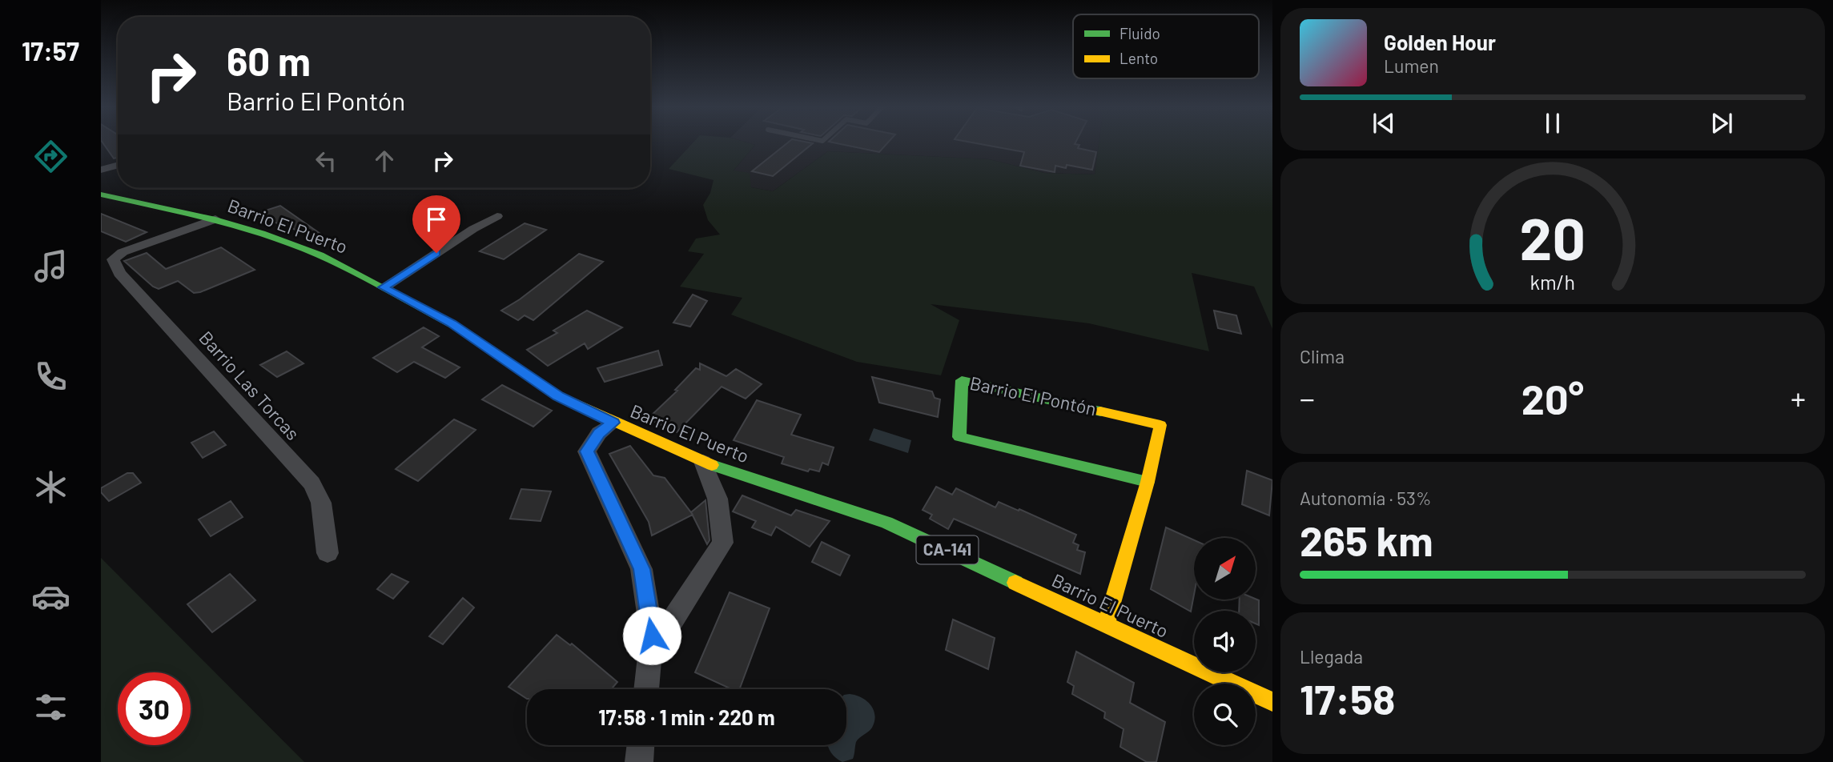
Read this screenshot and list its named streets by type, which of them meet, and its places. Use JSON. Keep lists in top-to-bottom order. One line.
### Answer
{"streets":{"main road":["Barrio El Puerto","Barrio El Pontón","CA-141"],"street":["Barrio Las Torcas"]},"crossings":[["Barrio El Puerto","Barrio Las Torcas"],["Barrio El Puerto","Barrio El Pontón"]],"legend":["Fluido","Lento"],"north":"top right","page":{"tabs":"17:57","turn":["60 m","Barrio El Pontón"],"song":["Golden Hour","Lumen"],"tile":["Clima",["Autonomía · 53%","265 km"],["Llegada","17:58"]],"heat":["−","20°","+"],"limit":"30","trip":"17:58 · 1 min · 220 m","gauge":["20","km/h"]}}
